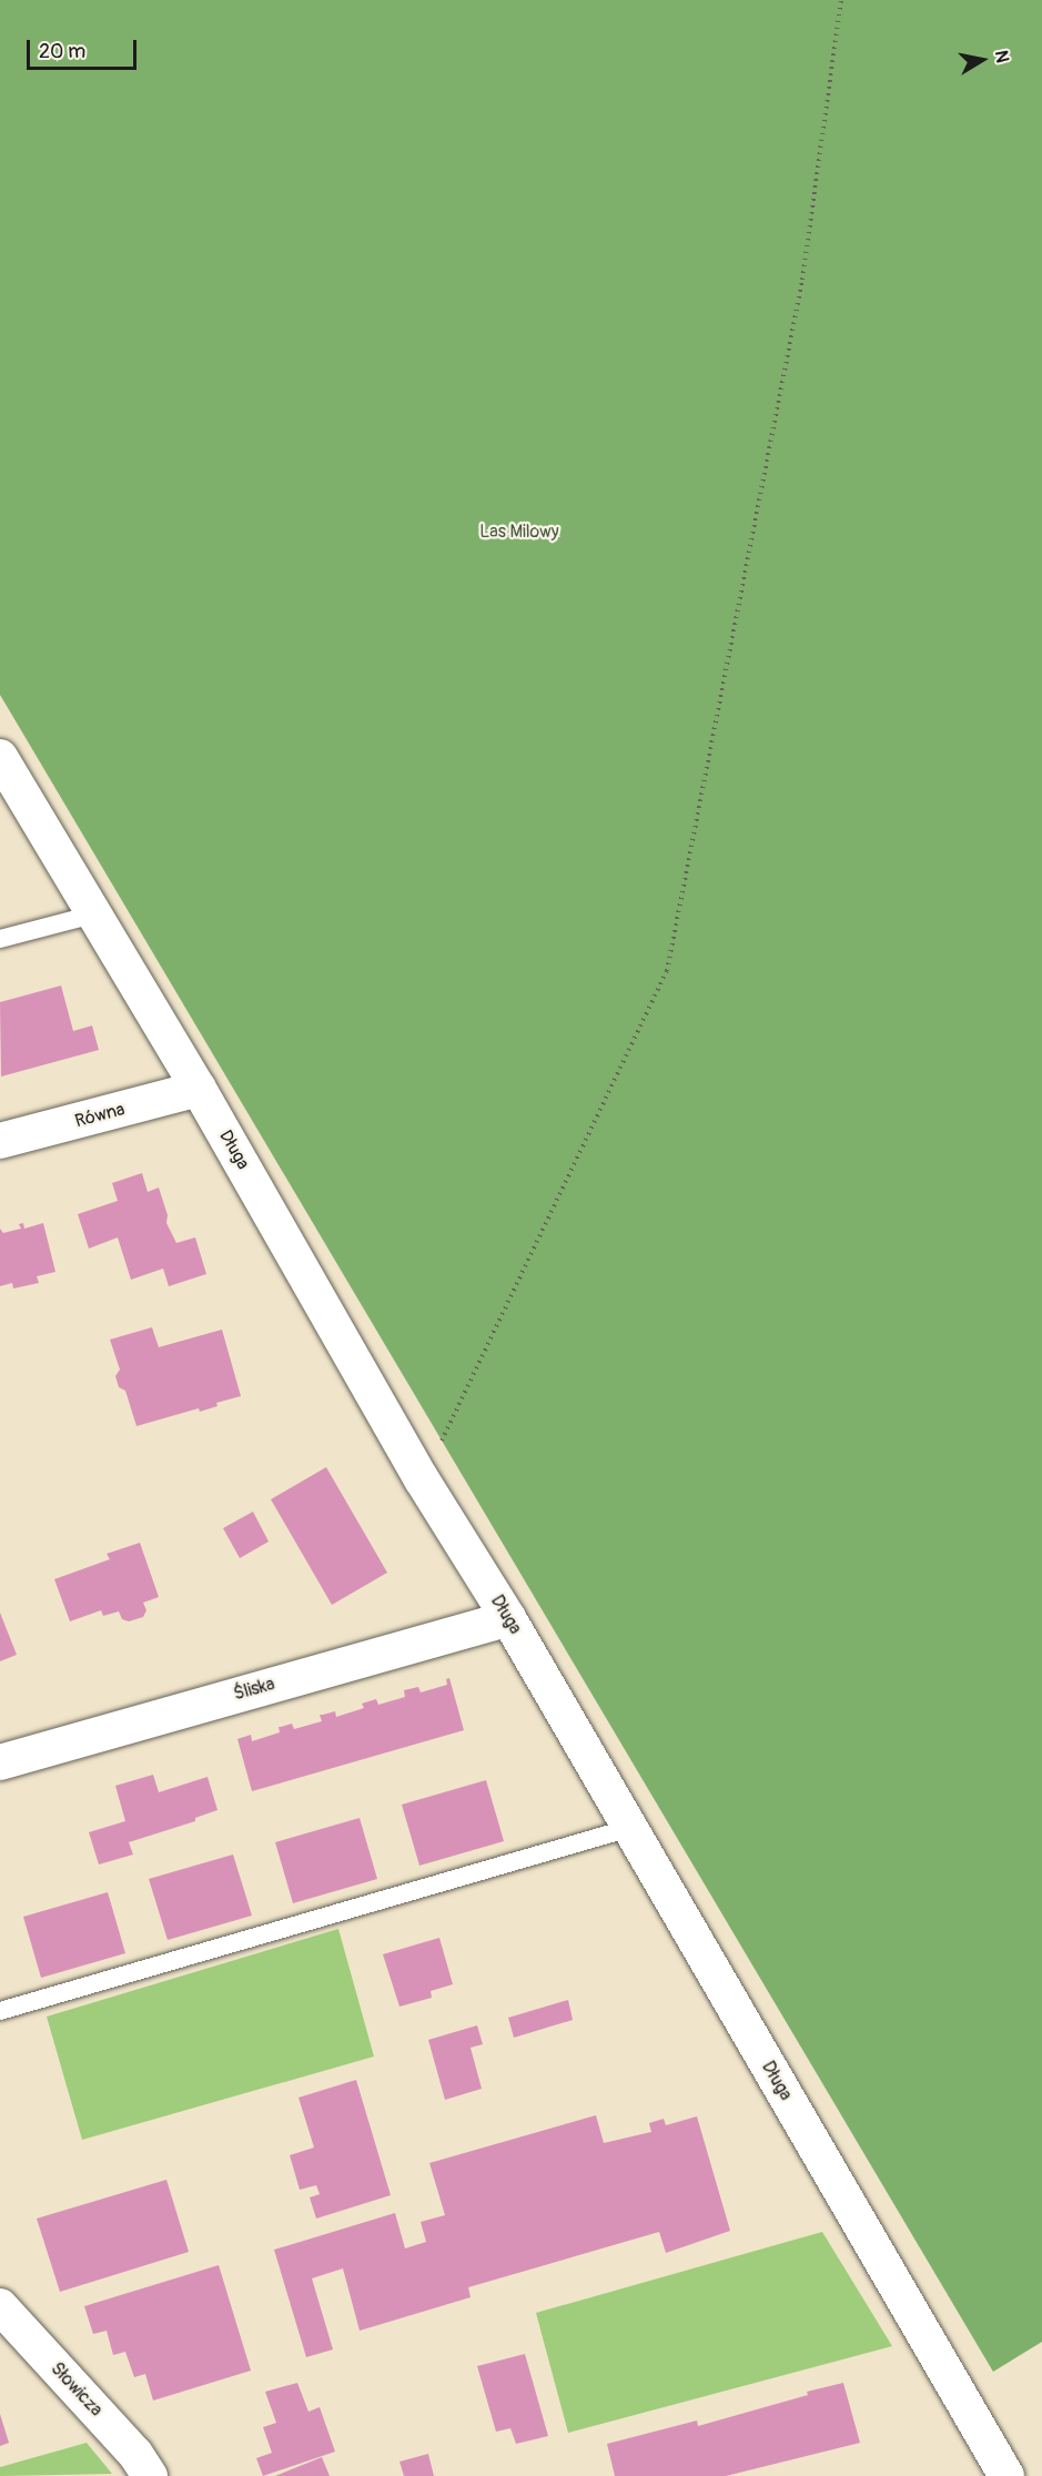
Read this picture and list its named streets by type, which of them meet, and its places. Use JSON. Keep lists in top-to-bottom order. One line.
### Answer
{"streets":{"street":["Równa","Długa","Śliska","Słowicza"]},"crossings":[["Równa","Długa"],["Długa","Śliska"]],"parks":["Las Milowy"],"scale_bar":"20 m","north":"right"}
